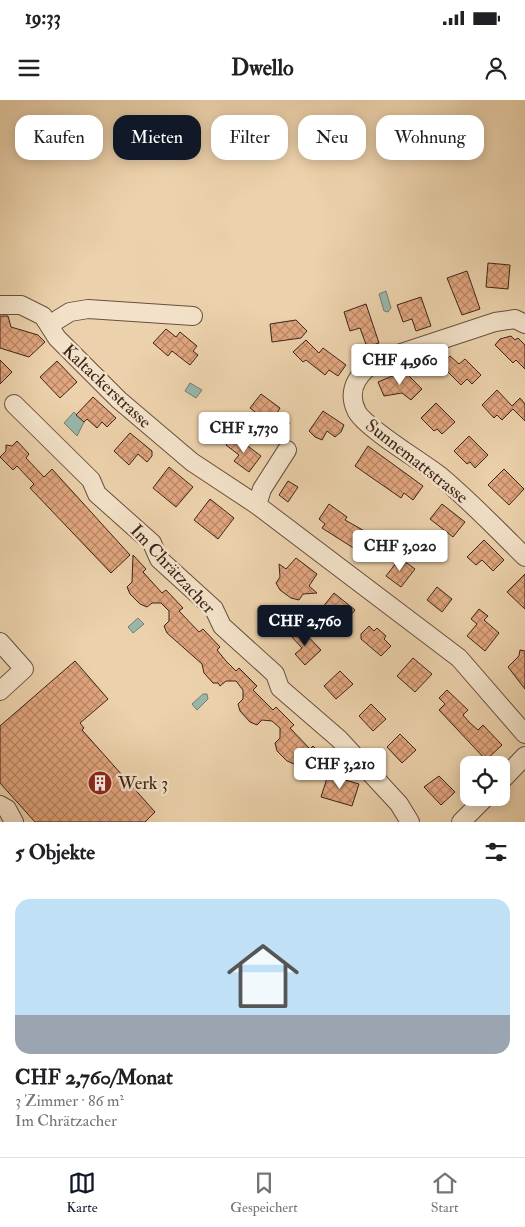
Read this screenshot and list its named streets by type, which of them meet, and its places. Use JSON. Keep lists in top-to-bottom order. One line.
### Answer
{"streets":{"street":["Kaltackerstrasse","Sunnemattstrasse","Im Chrätzacher"]},"places":{"building":["Werk 3"]},"page":{"status":"19:33","header":"Dwello","chip":["Kaufen","Mieten","Filter","Neu","Wohnung"],"price":["CHF 4,960","CHF 1,730","CHF 3,020","CHF 2,760","CHF 3,210"],"heading":"5 Objekte","list":[{"name":"CHF 2,760/Monat","note":"3 Zimmer · 86 m² · Im Chrätzacher"}],"tabs":["Karte","Gespeichert","Start"]}}
